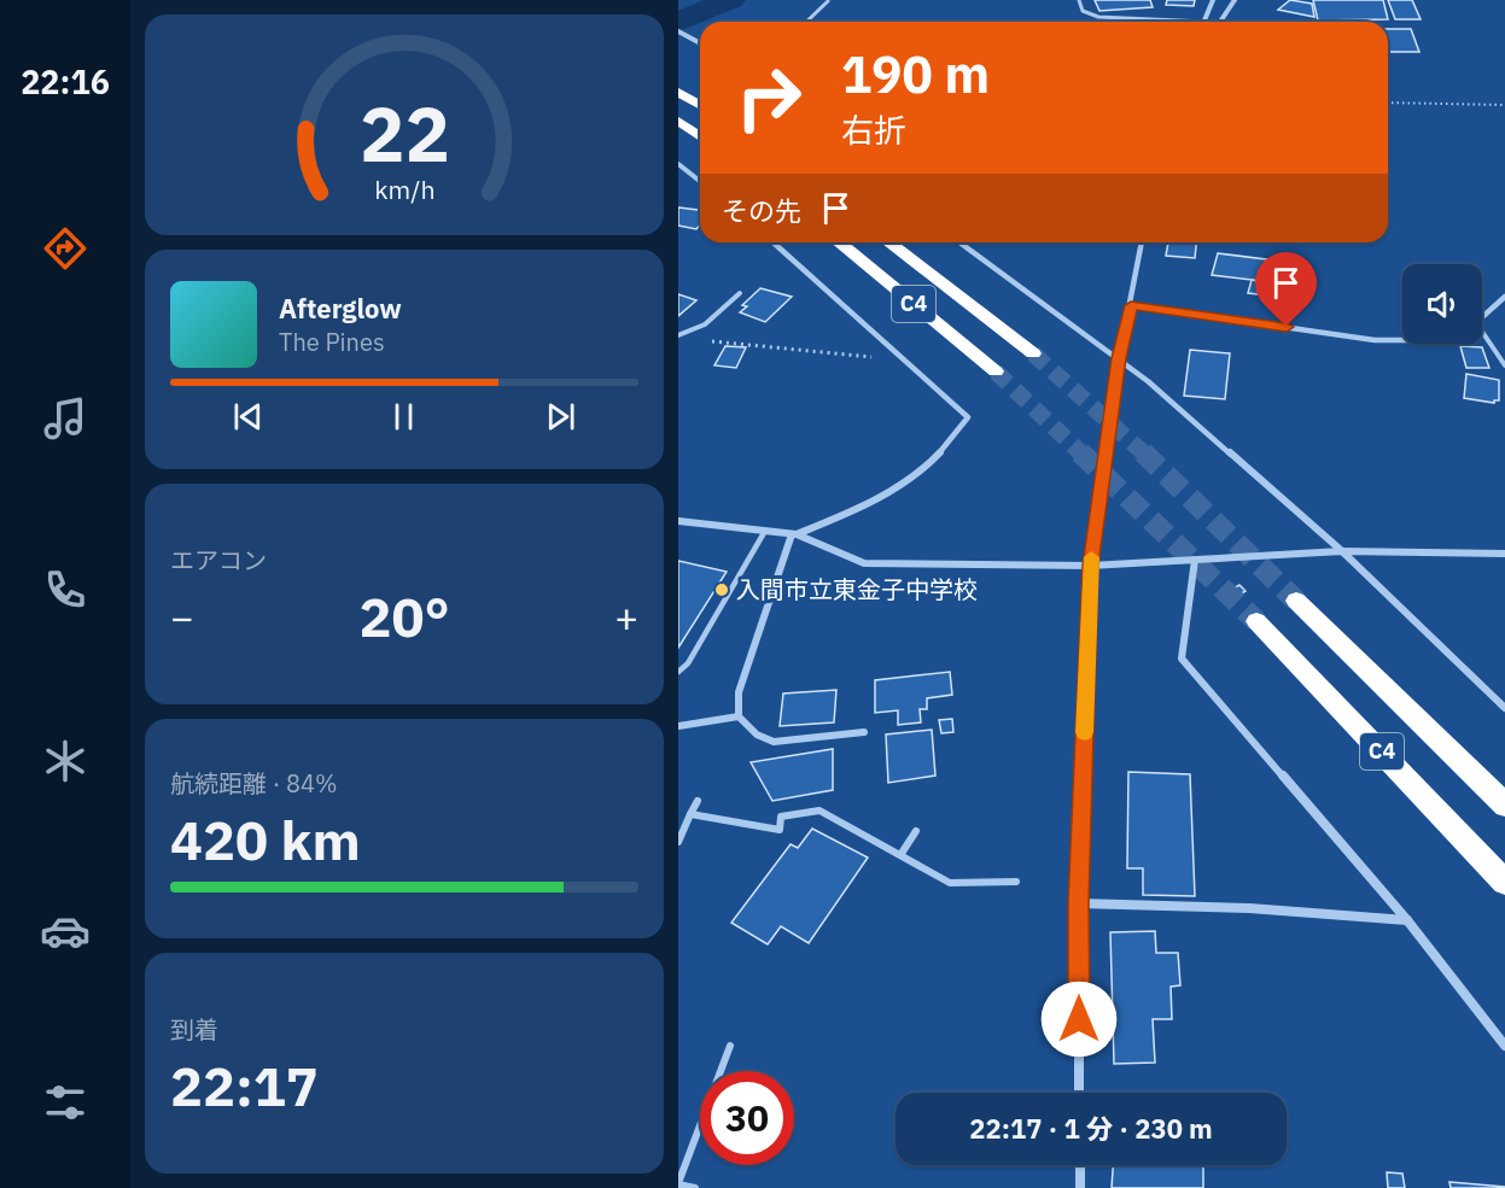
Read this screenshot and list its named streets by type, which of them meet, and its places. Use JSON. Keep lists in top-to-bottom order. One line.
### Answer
{"streets":{"highway":["C4"]},"places":["入間市立東金子中学校"],"page":{"tabs":"22:16","turn":["190 m","右折"],"then":"その先","song":["Afterglow","The Pines"],"tile":["エアコン",["航続距離 · 84%","420 km"],["到着","22:17"]],"heat":["−","20°","+"],"limit":"30","trip":"22:17 · 1 分 · 230 m","gauge":["22","km/h"]}}
